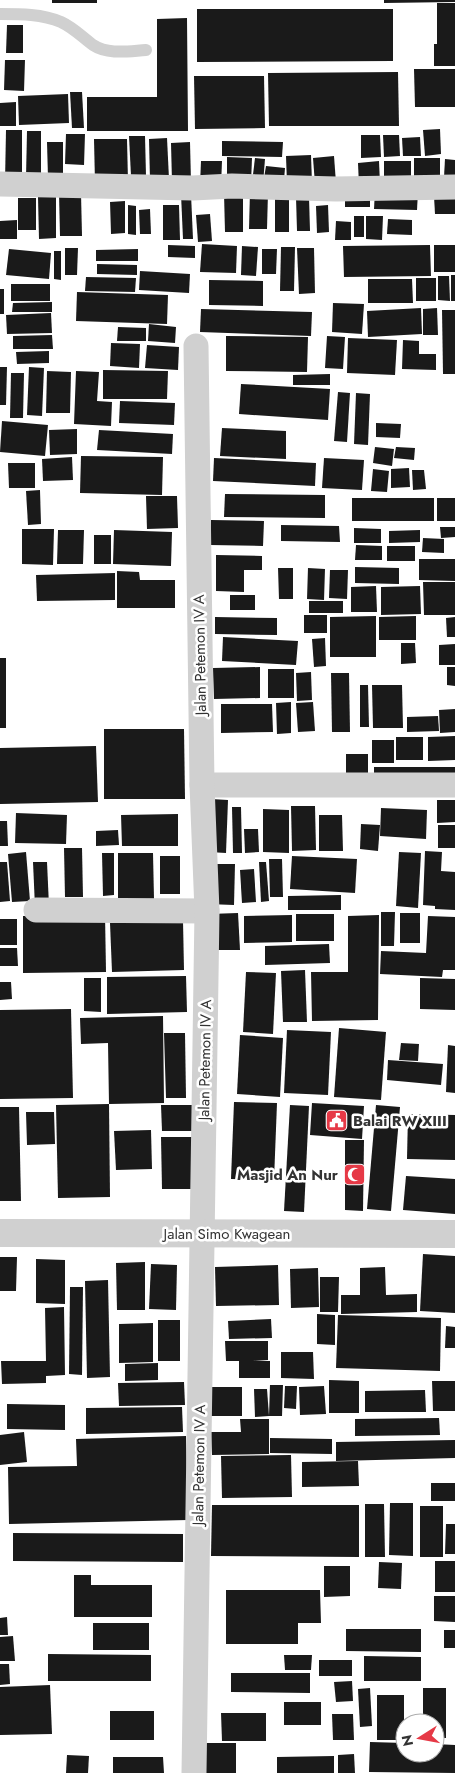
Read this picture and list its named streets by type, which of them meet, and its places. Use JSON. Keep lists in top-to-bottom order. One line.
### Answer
{"streets":{"street":["Jalan Petemon IV A","Jalan Simo Kwagean"]},"crossings":[["Jalan Petemon IV A","Jalan Simo Kwagean"]],"places":{"public building":["Balai RW XIII"],"mosque":["Masjid An Nur"]},"north":"left"}
